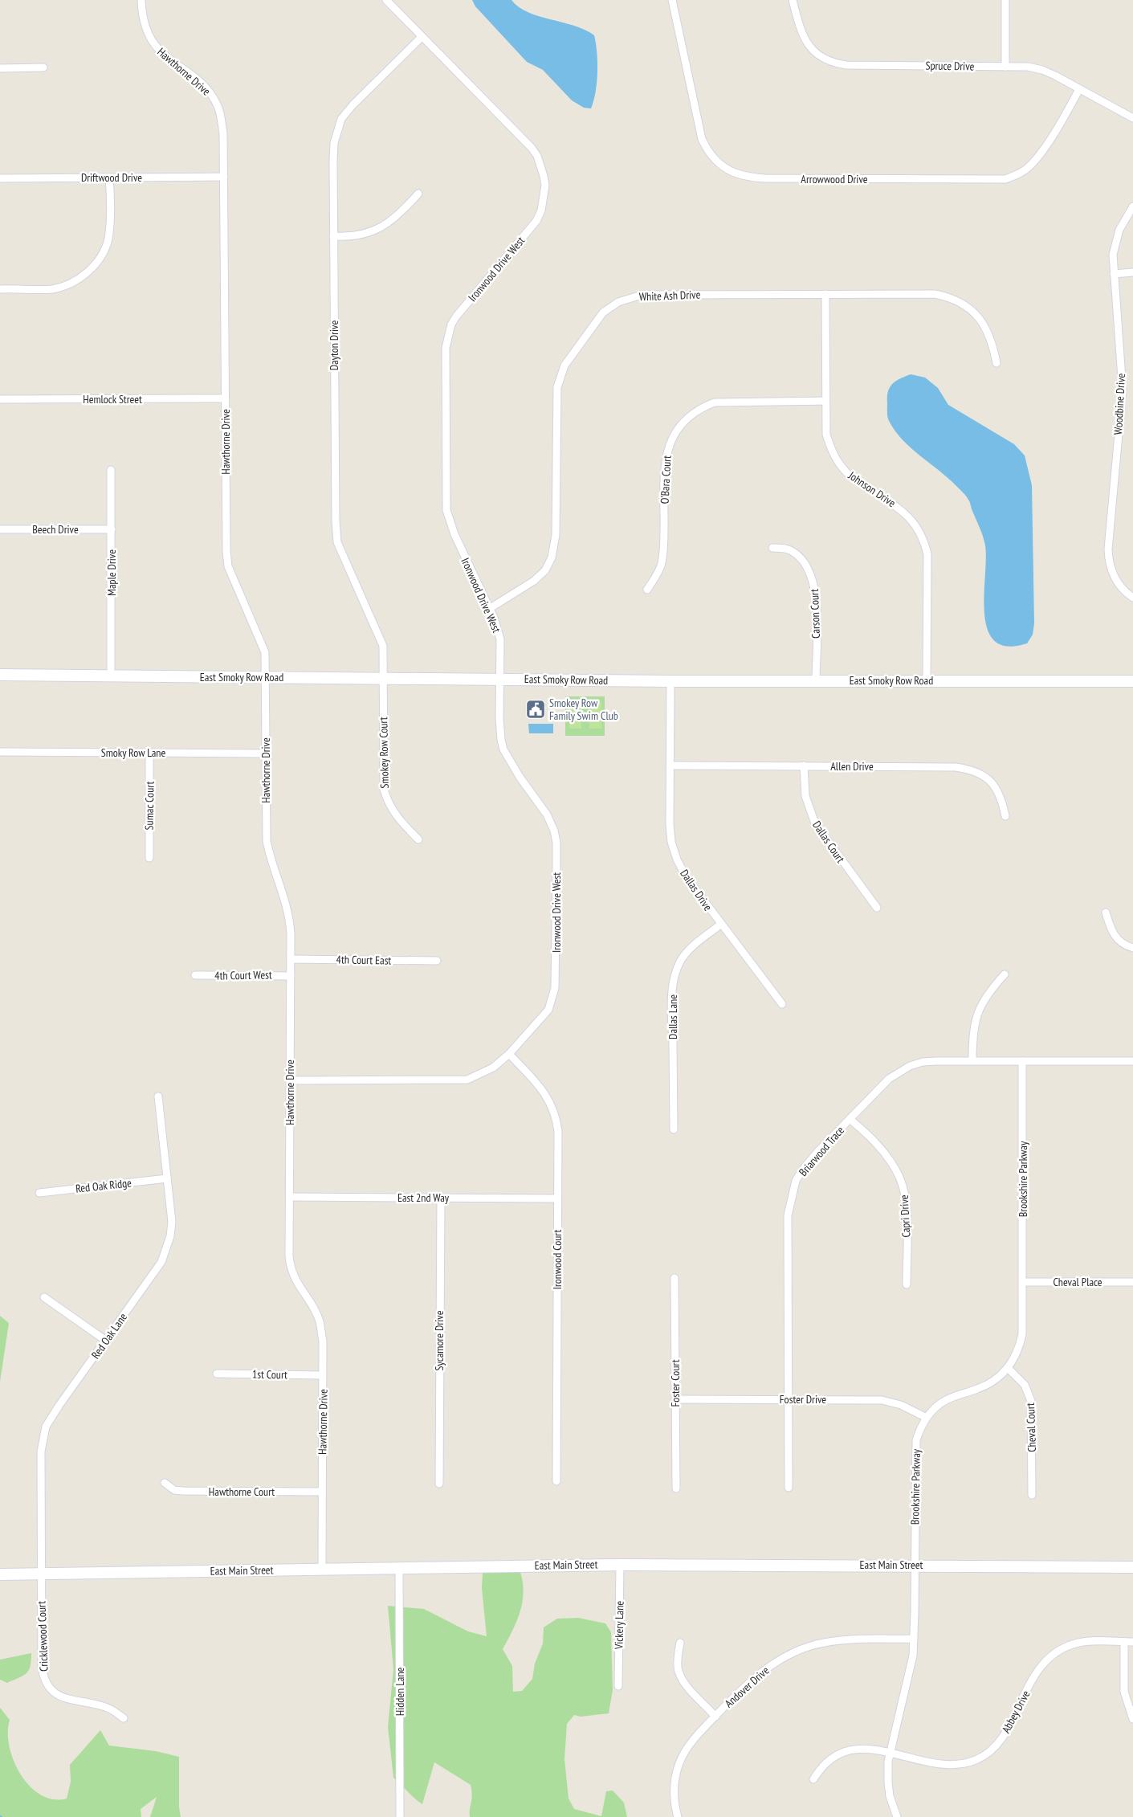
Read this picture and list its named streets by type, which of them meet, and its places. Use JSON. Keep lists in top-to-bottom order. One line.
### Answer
{"streets":{"street":["Spruce Drive","Hawthorne Drive","Driftwood Drive","Arrowwood Drive","Ironwood Drive West","White Ash Drive","Dayton Drive","Hemlock Street","Woodbine Drive","O'Bara Court","Johnson Drive","Beech Drive","Maple Drive","Carson Court","East Smoky Row Road","Smoky Row Lane","Smokey Row Court","Allen Drive","Sumac Court","Dallas Court","Dallas Drive","4th Court East","4th Court West","Dallas Lane","Briarwood Trace","Brookshire Parkway","Red Oak Ridge","East 2nd Way","Capri Drive","Ironwood Court","Cheval Place","Red Oak Lane","Sycamore Drive","1st Court","Foster Court","Foster Drive","Cheval Court","Hawthorne Court","East Main Street","Vickery Lane","Cricklewood Court","Andover Drive","Hidden Lane","Abbey Drive"]},"crossings":[["Spruce Drive","Arrowwood Drive"],["Hawthorne Drive","Driftwood Drive"],["Hawthorne Drive","Ironwood Drive West"],["Hawthorne Drive","Hemlock Street"],["Hawthorne Drive","East Smoky Row Road"],["Hawthorne Drive","Smoky Row Lane"],["Hawthorne Drive","4th Court East"],["Hawthorne Drive","4th Court West"],["Hawthorne Drive","East 2nd Way"],["Hawthorne Drive","1st Court"],["Hawthorne Drive","Hawthorne Court"],["Hawthorne Drive","East Main Street"],["Ironwood Drive West","White Ash Drive"],["Ironwood Drive West","Dayton Drive"],["Ironwood Drive West","East Smoky Row Road"],["Ironwood Drive West","Ironwood Court"],["White Ash Drive","Johnson Drive"],["Dayton Drive","East Smoky Row Road"],["Dayton Drive","Smokey Row Court"],["O'Bara Court","Johnson Drive"],["Johnson Drive","East Smoky Row Road"],["Beech Drive","Maple Drive"],["Maple Drive","East Smoky Row Road"],["Carson Court","East Smoky Row Road"],["East Smoky Row Road","Smokey Row Court"],["East Smoky Row Road","Dallas Drive"],["Smoky Row Lane","Sumac Court"],["Allen Drive","Dallas Court"],["Allen Drive","Dallas Drive"],["Dallas Drive","Dallas Lane"],["Briarwood Trace","Brookshire Parkway"],["Briarwood Trace","Capri Drive"],["Briarwood Trace","Foster Drive"],["Brookshire Parkway","Cheval Place"],["Brookshire Parkway","Foster Drive"],["Brookshire Parkway","Cheval Court"],["Brookshire Parkway","East Main Street"],["Brookshire Parkway","Andover Drive"],["Brookshire Parkway","Abbey Drive"],["Red Oak Ridge","Red Oak Lane"],["East 2nd Way","Ironwood Court"],["East 2nd Way","Sycamore Drive"],["Red Oak Lane","East Main Street"],["Red Oak Lane","Cricklewood Court"],["Foster Court","Foster Drive"],["East Main Street","Vickery Lane"],["East Main Street","Cricklewood Court"],["East Main Street","Hidden Lane"]],"places":{"public building":["Smokey Row Family Swim Club"]}}
